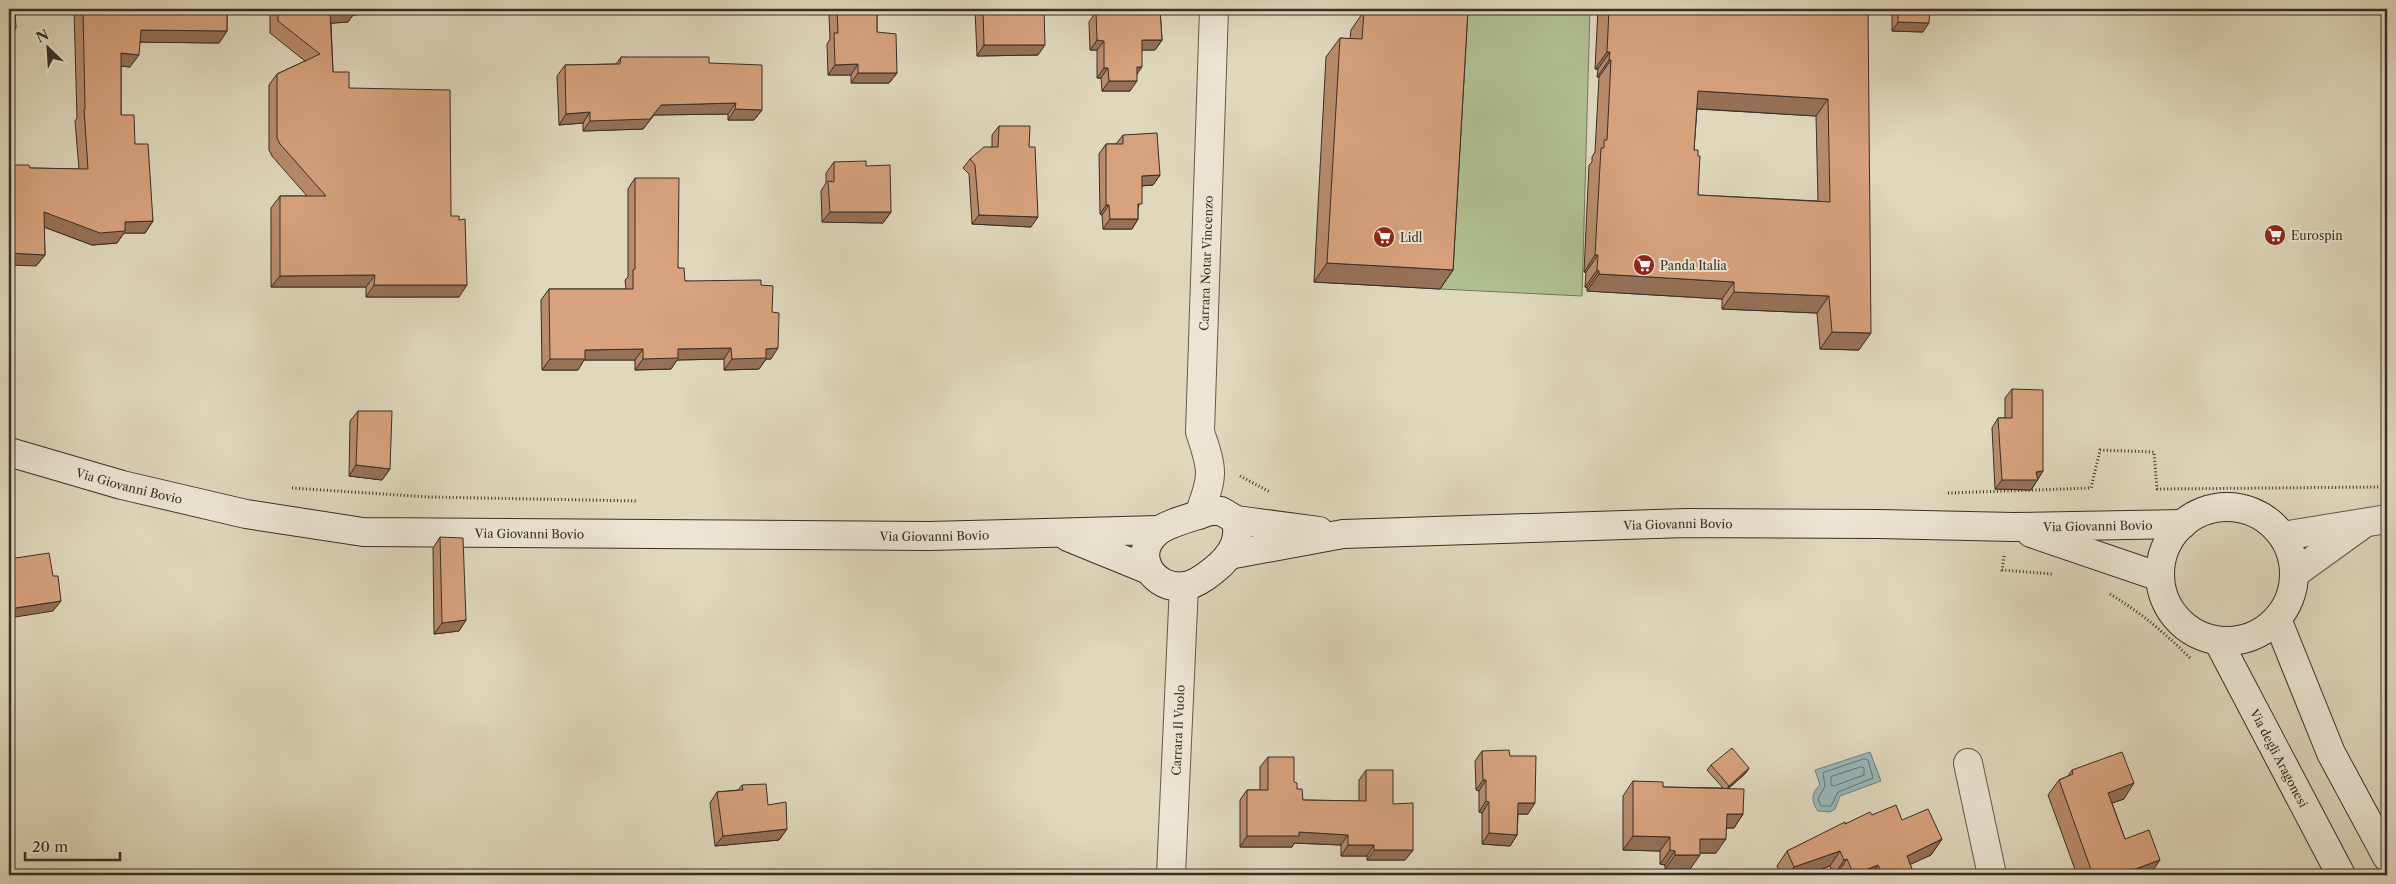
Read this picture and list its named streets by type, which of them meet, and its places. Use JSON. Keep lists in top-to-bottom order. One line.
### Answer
{"streets":{"main road":["Carrara Notar Vincenzo","Via Giovanni Bovio","Carrara Il Vuolo","Via degli Aragonesi"]},"crossings":[["Carrara Notar Vincenzo","Via Giovanni Bovio"],["Carrara Notar Vincenzo","Carrara Il Vuolo"],["Via Giovanni Bovio","Carrara Il Vuolo"],["Via Giovanni Bovio","Via degli Aragonesi"]],"places":{"supermarket":["Eurospin","Lidl","Panda Italia"]},"scale_bar":"20 m","north":"top left"}
